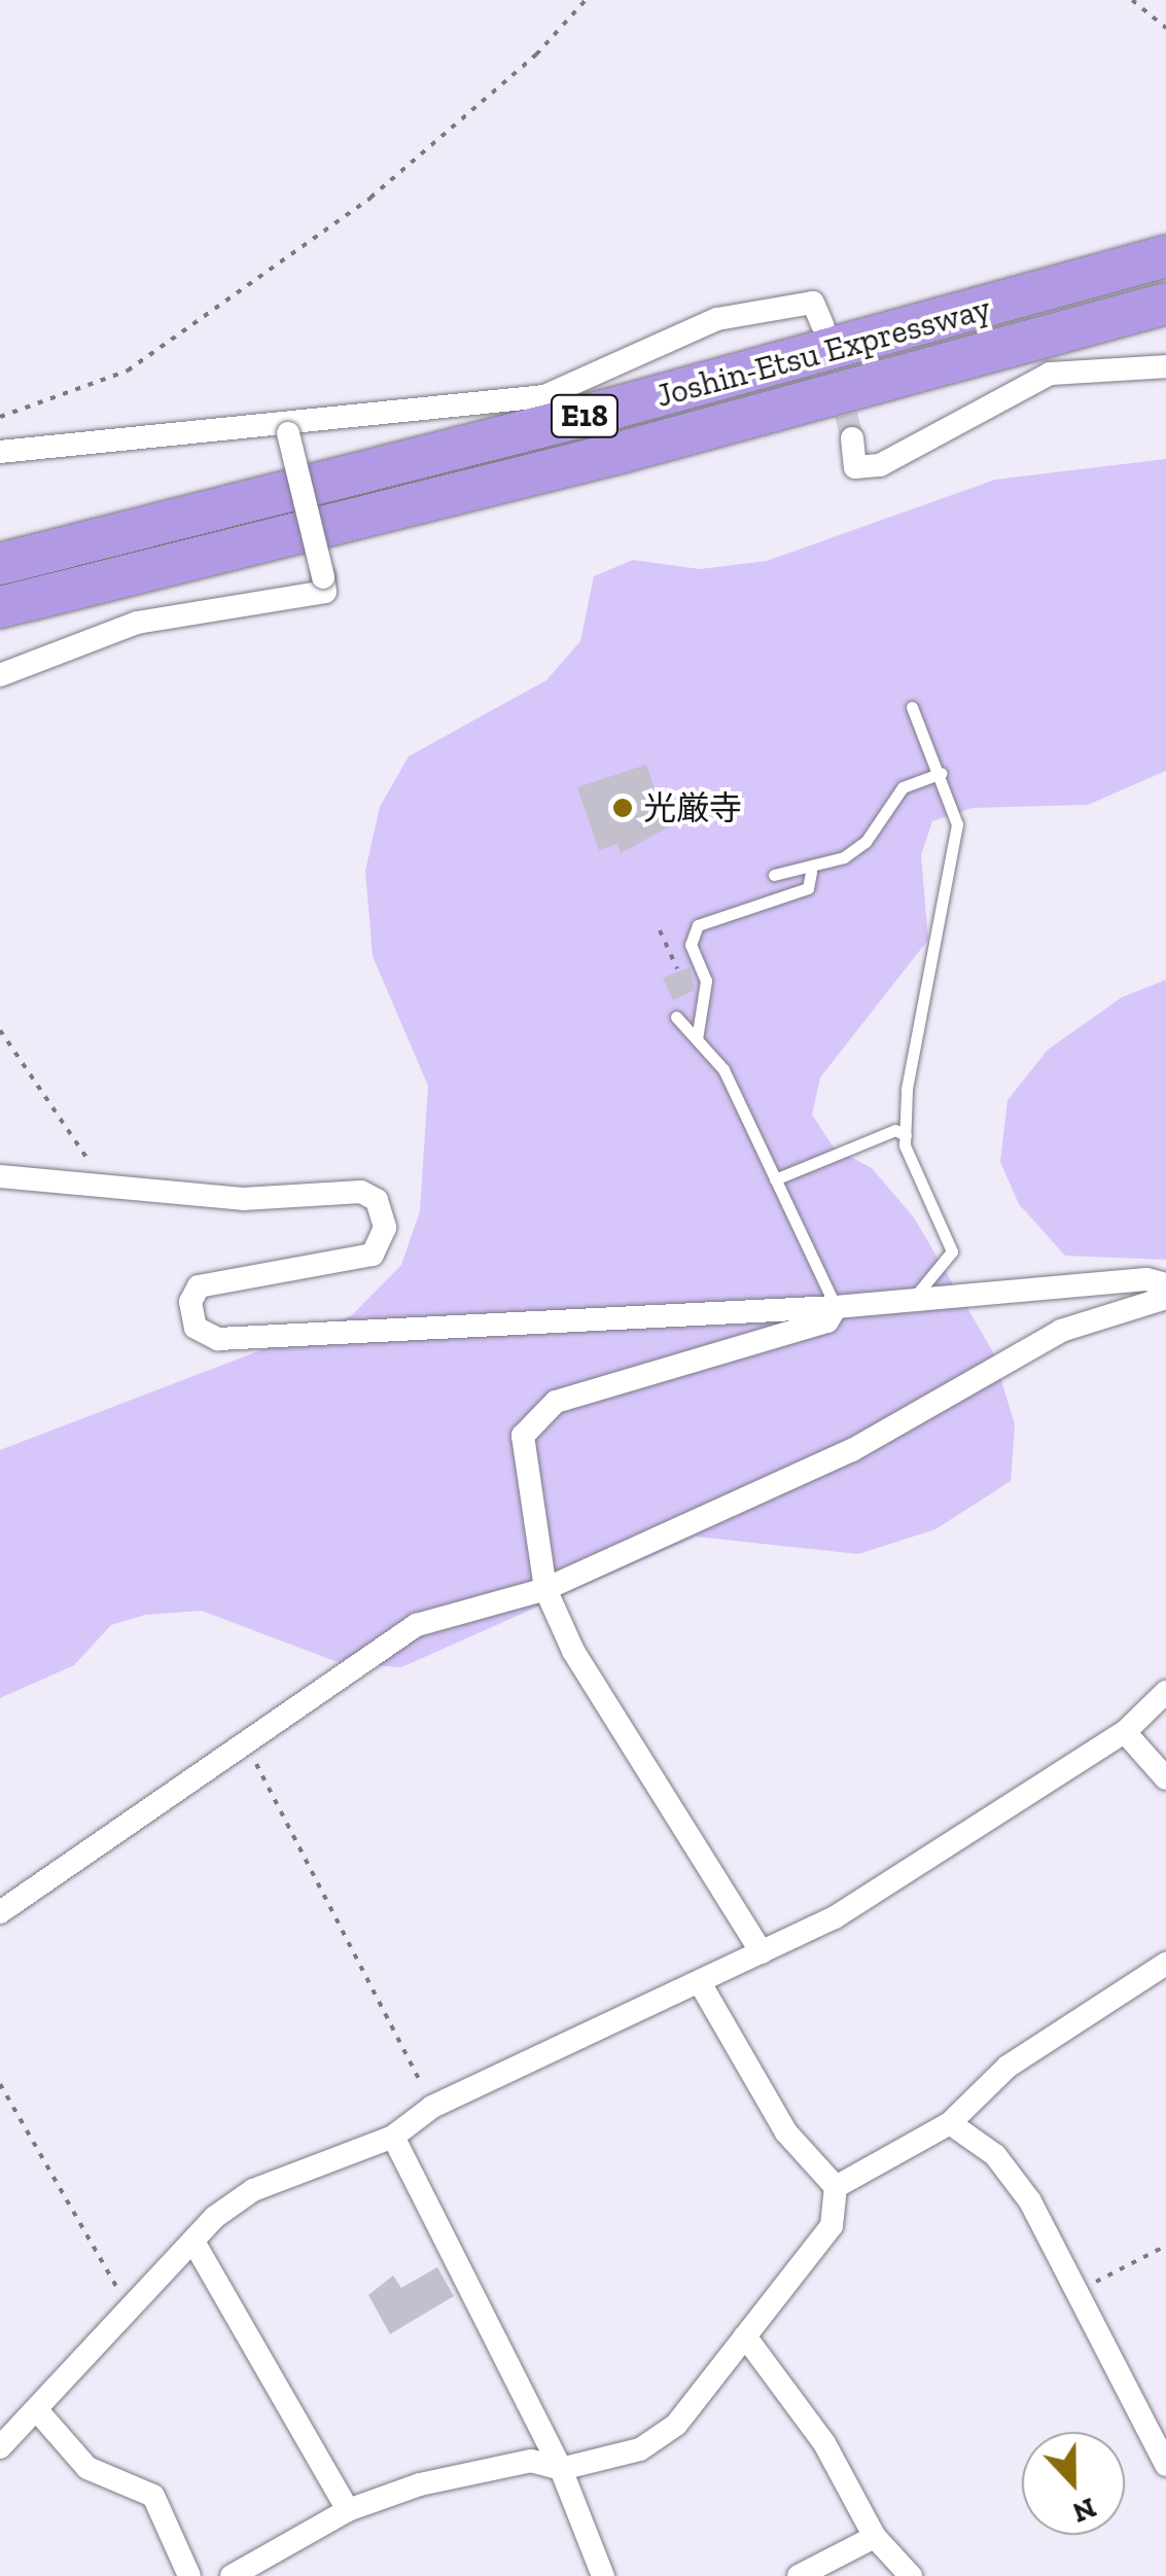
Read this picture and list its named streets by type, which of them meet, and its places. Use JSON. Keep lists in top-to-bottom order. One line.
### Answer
{"streets":{"highway":["Joshin-Etsu Expressway","E18"]},"places":["光厳寺"],"north":"bottom"}
